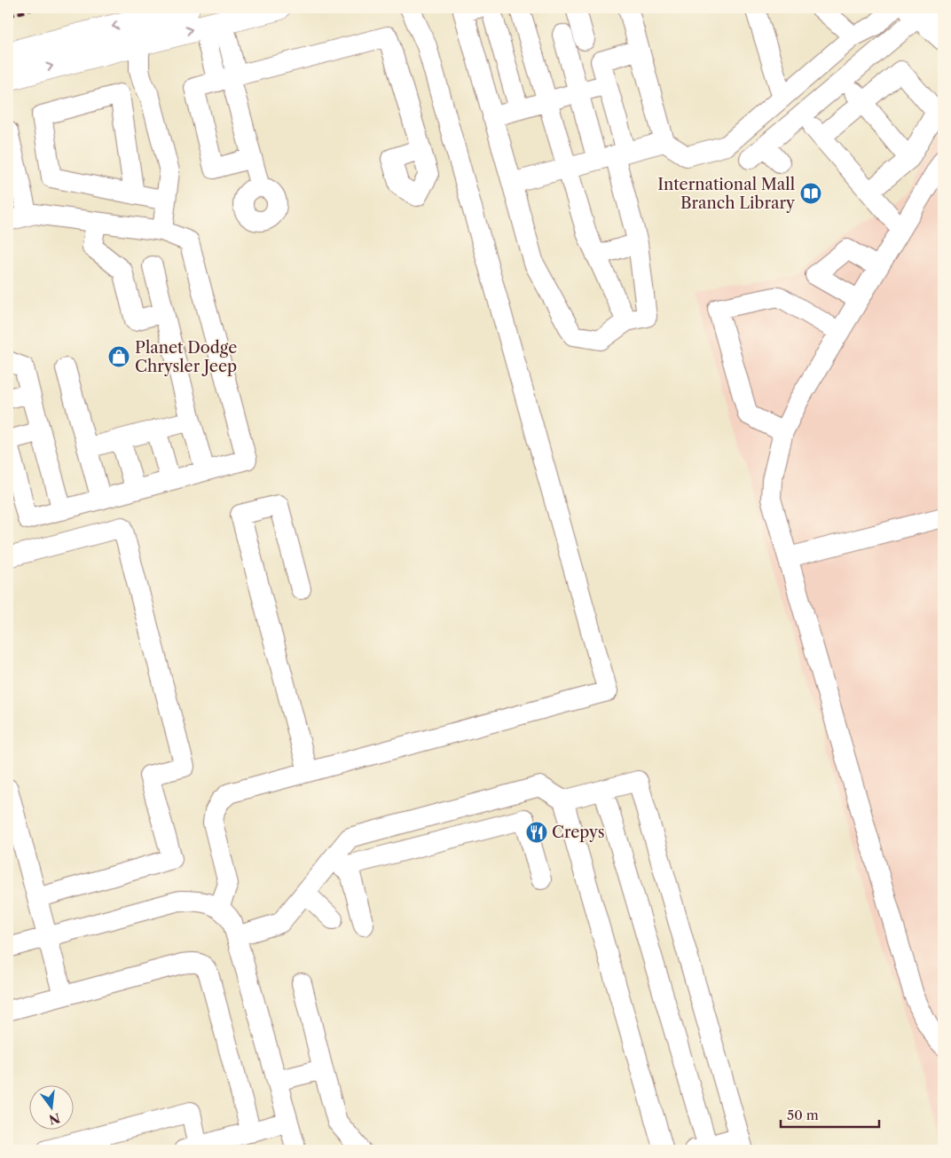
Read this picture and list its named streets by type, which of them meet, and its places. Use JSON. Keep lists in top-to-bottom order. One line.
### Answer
{"places":{"library":["International Mall Branch Library"],"shop":["Planet Dodge Chrysler Jeep"],"restaurant":["Crepys"]},"scale_bar":"50 m","north":"bottom"}
